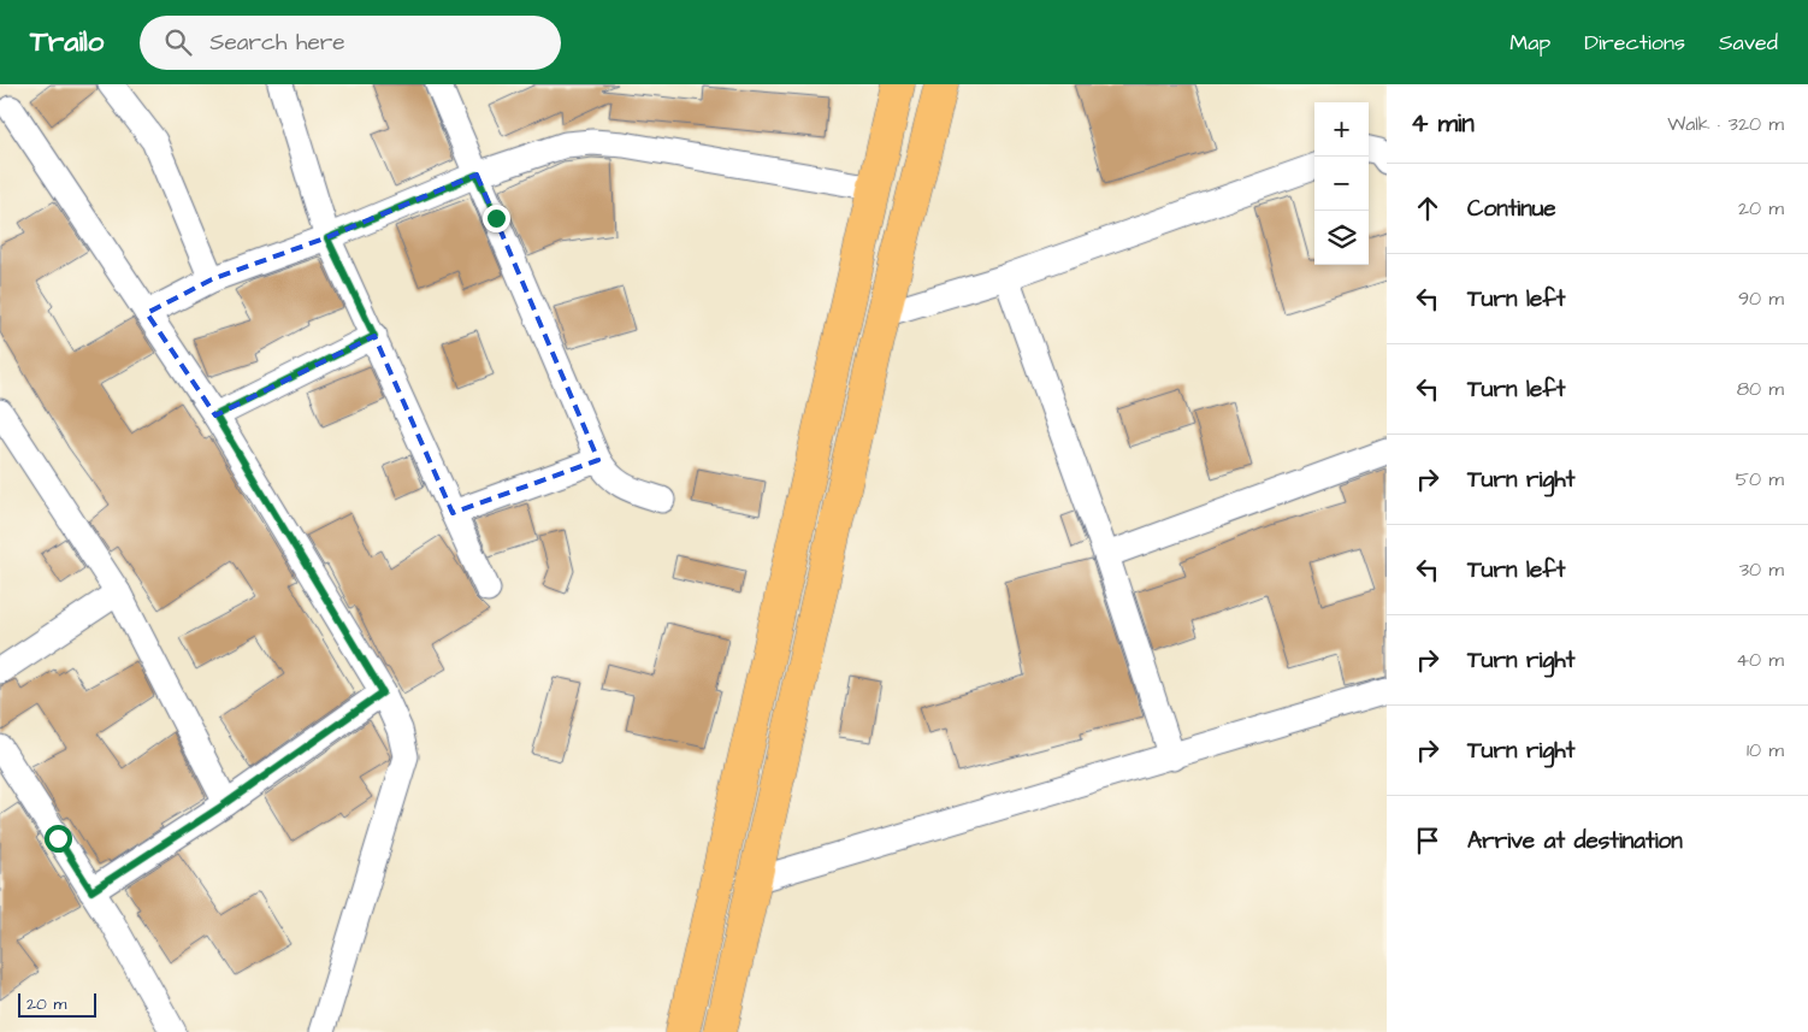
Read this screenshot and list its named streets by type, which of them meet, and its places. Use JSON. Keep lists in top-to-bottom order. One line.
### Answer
{"scale_bar":"20 m","page":{"header":"Trailo","search":"Search here","nav":["Map","Directions","Saved"],"heading":["4 min","Walk · 320 m"],"map_buttons":["+","−"],"list":[["Continue","20 m"],["Turn left","90 m"],["Turn left","80 m"],["Turn right","50 m"],["Turn left","30 m"],["Turn right","40 m"],["Turn right","10 m"],"Arrive at destination"],"scale":"20 m"}}
